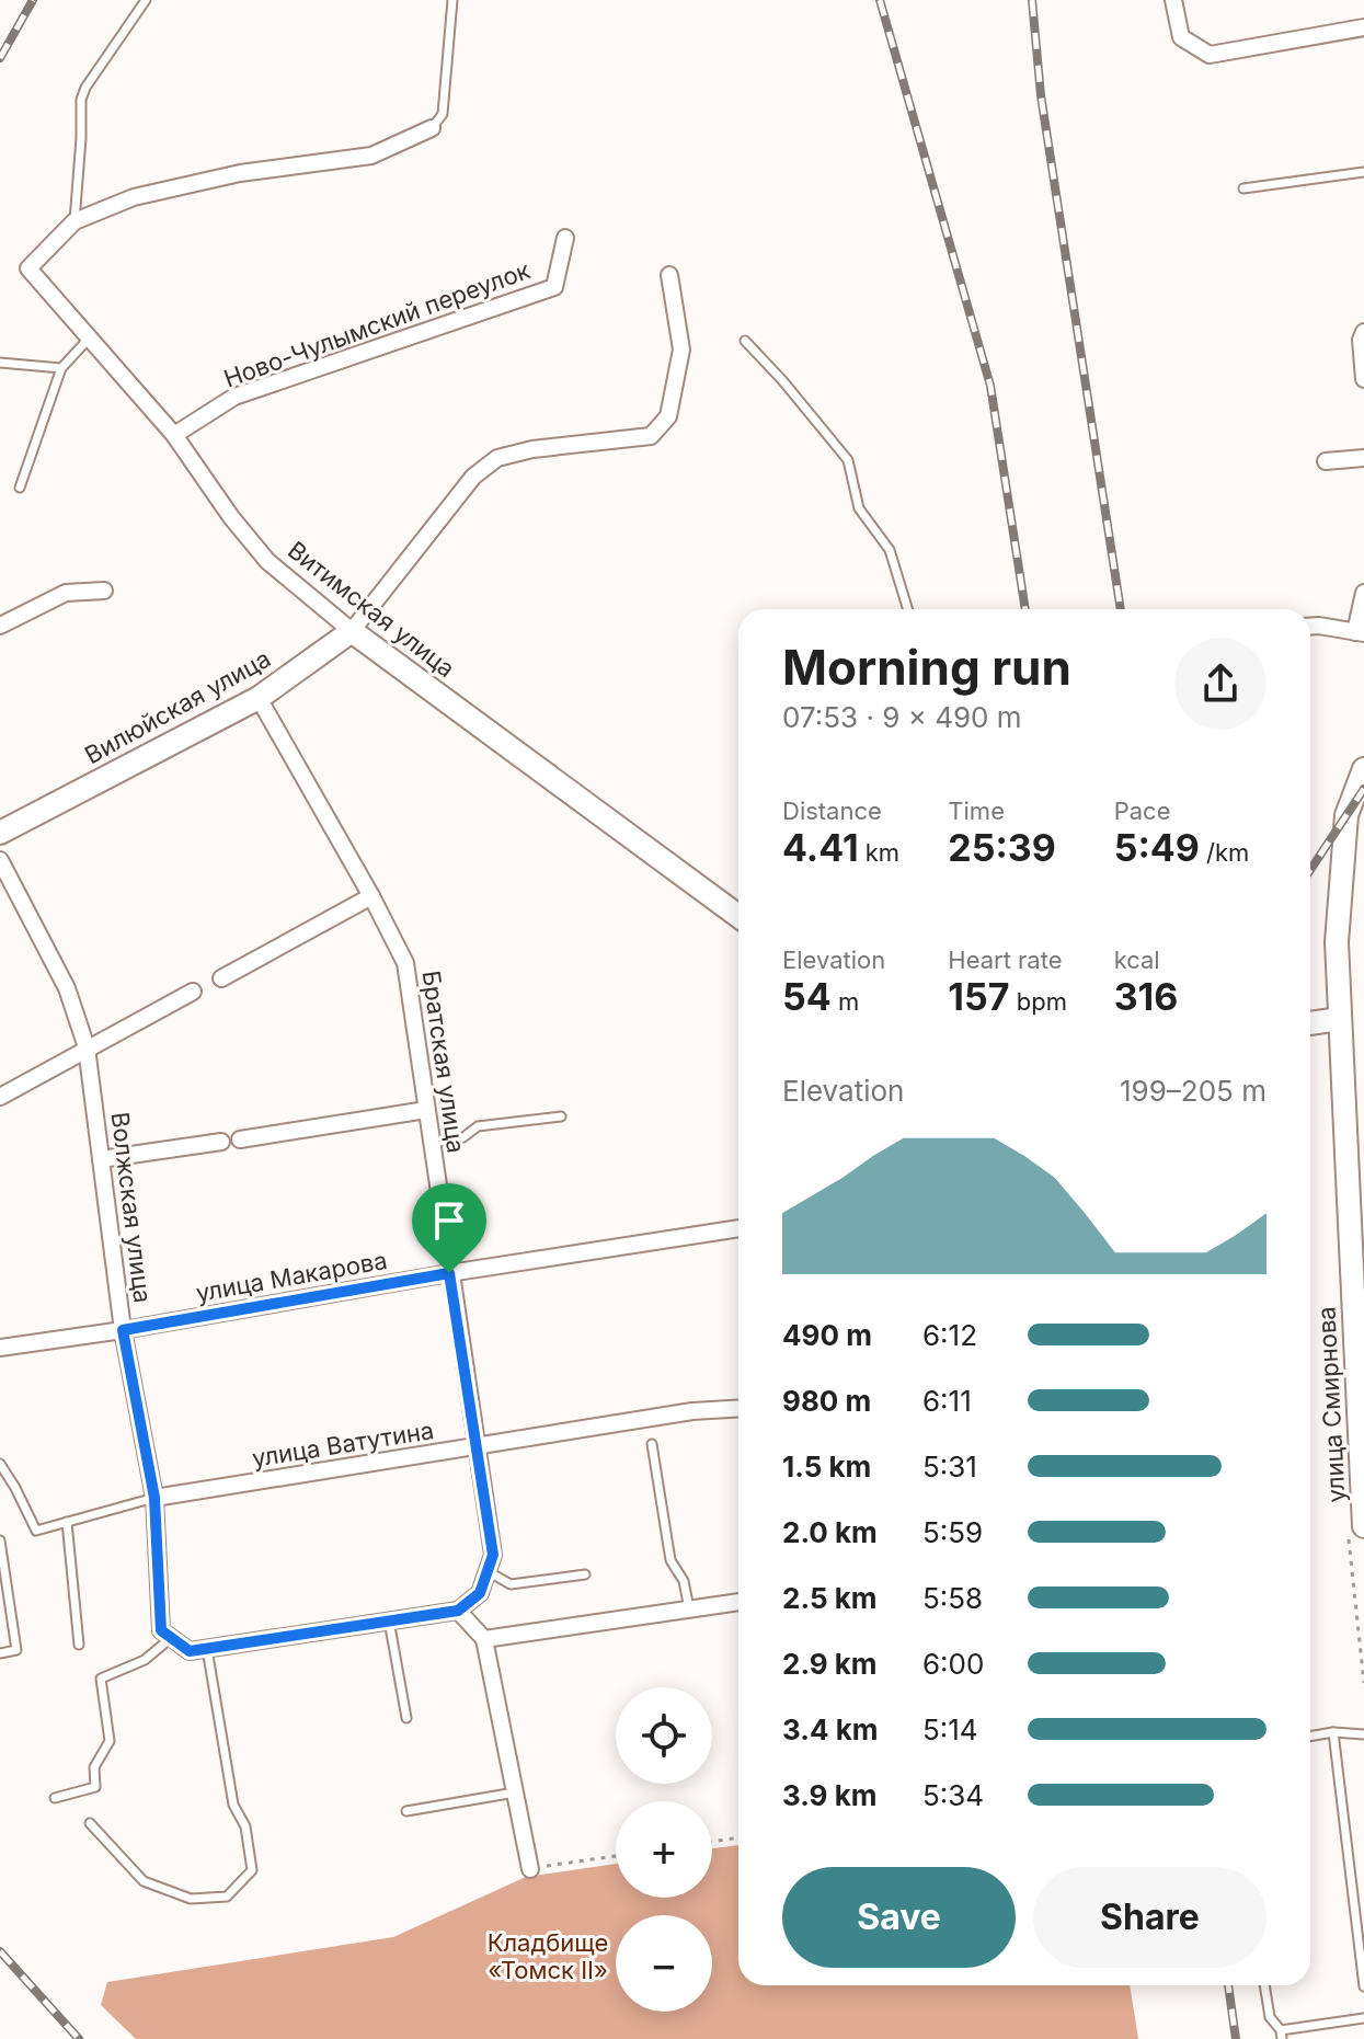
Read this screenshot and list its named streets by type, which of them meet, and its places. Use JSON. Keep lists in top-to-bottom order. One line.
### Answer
{"streets":{"street":["Ново-Чулымский переулок","Витимская улица","Вилюйская улица","Братская улица","Волжская улица","улица Макарова","улица Смирнова","улица Ватутина"]},"crossings":[["Ново-Чулымский переулок","Витимская улица"],["Витимская улица","Вилюйская улица"],["Вилюйская улица","Братская улица"],["Братская улица","улица Макарова"],["Братская улица","улица Ватутина"],["Волжская улица","улица Макарова"],["Волжская улица","улица Ватутина"]],"parks":["Кладбище «Томск II»"],"page":{"heading":["Morning run","07:53 · 9 × 490 m"],"stats":[["Distance","4.41 km"],["Time","25:39"],["Pace","5:49 /km"],["Elevation","54 m"],["Heart rate","157 bpm"],["kcal","316"]],"chart":["Elevation","199–205 m"],"list":[{"name":"490 m","note":"6:12"},{"name":"980 m","note":"6:11"},{"name":"1.5 km","note":"5:31"},{"name":"2.0 km","note":"5:59"},{"name":"2.5 km","note":"5:58"},{"name":"2.9 km","note":"6:00"},{"name":"3.4 km","note":"5:14"},{"name":"3.9 km","note":"5:34"}],"map_buttons":["+","−"],"buttons":["Save","Share"]}}
